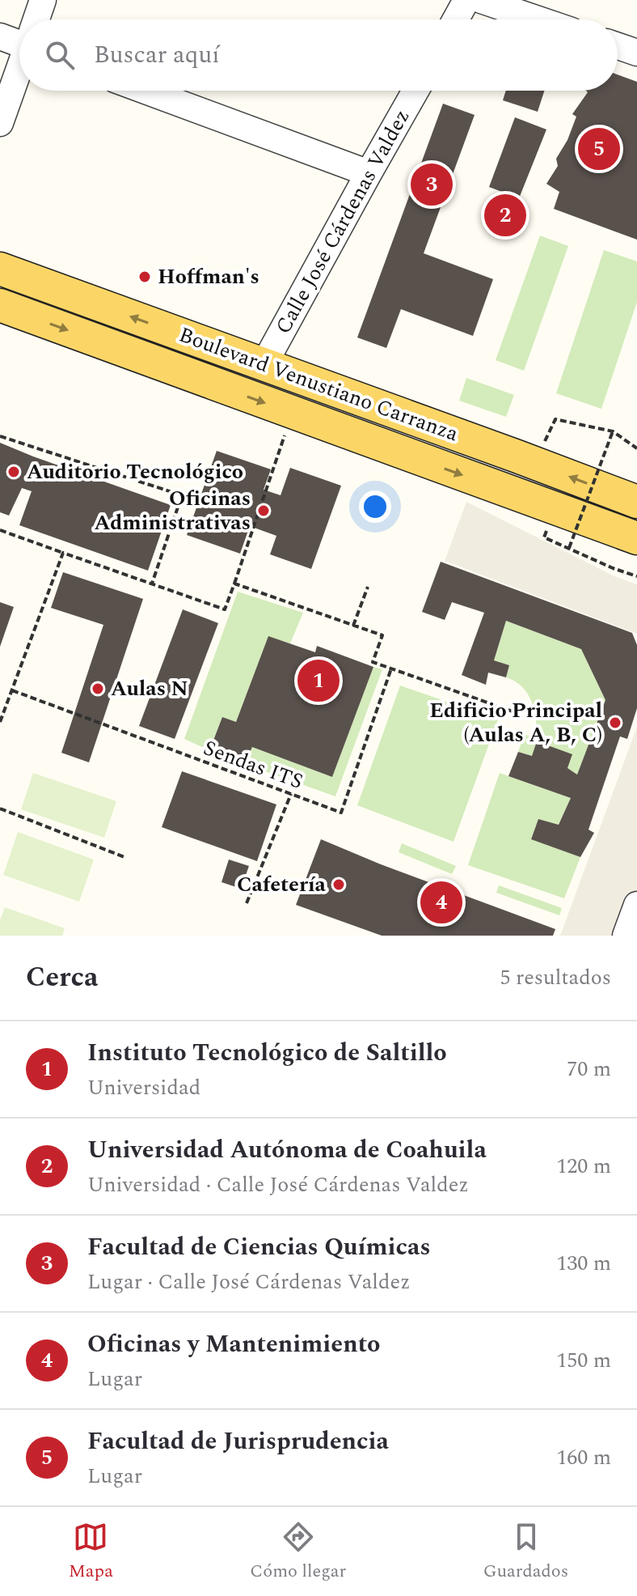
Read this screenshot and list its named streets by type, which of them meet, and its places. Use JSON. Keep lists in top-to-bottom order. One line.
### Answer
{"streets":{"main road":["Boulevard Venustiano Carranza"],"street":["Calle José Cárdenas Valdez"],"path":["Sendas ITS"]},"crossings":[["Calle José Cárdenas Valdez","Boulevard Venustiano Carranza"]],"places":["Hoffman's","Auditorio Tecnológico","Oficinas Administrativas","Aulas N","Edificio Principal (Aulas A, B, C)","Cafetería"],"page":{"search":"Buscar aquí","pins":["5","3","2","1","4"],"heading":["Cerca","5 resultados"],"list":[{"mark":"1","name":"Instituto Tecnológico de Saltillo","note":"Universidad","value":"70 m"},{"mark":"2","name":"Universidad Autónoma de Coahuila","note":"Universidad · Calle José Cárdenas Valdez","value":"120 m"},{"mark":"3","name":"Facultad de Ciencias Químicas","note":"Lugar · Calle José Cárdenas Valdez","value":"130 m"},{"mark":"4","name":"Oficinas y Mantenimiento","note":"Lugar","value":"150 m"},{"mark":"5","name":"Facultad de Jurisprudencia","note":"Lugar","value":"160 m"}],"nav":["Mapa","Cómo llegar","Guardados"]}}
